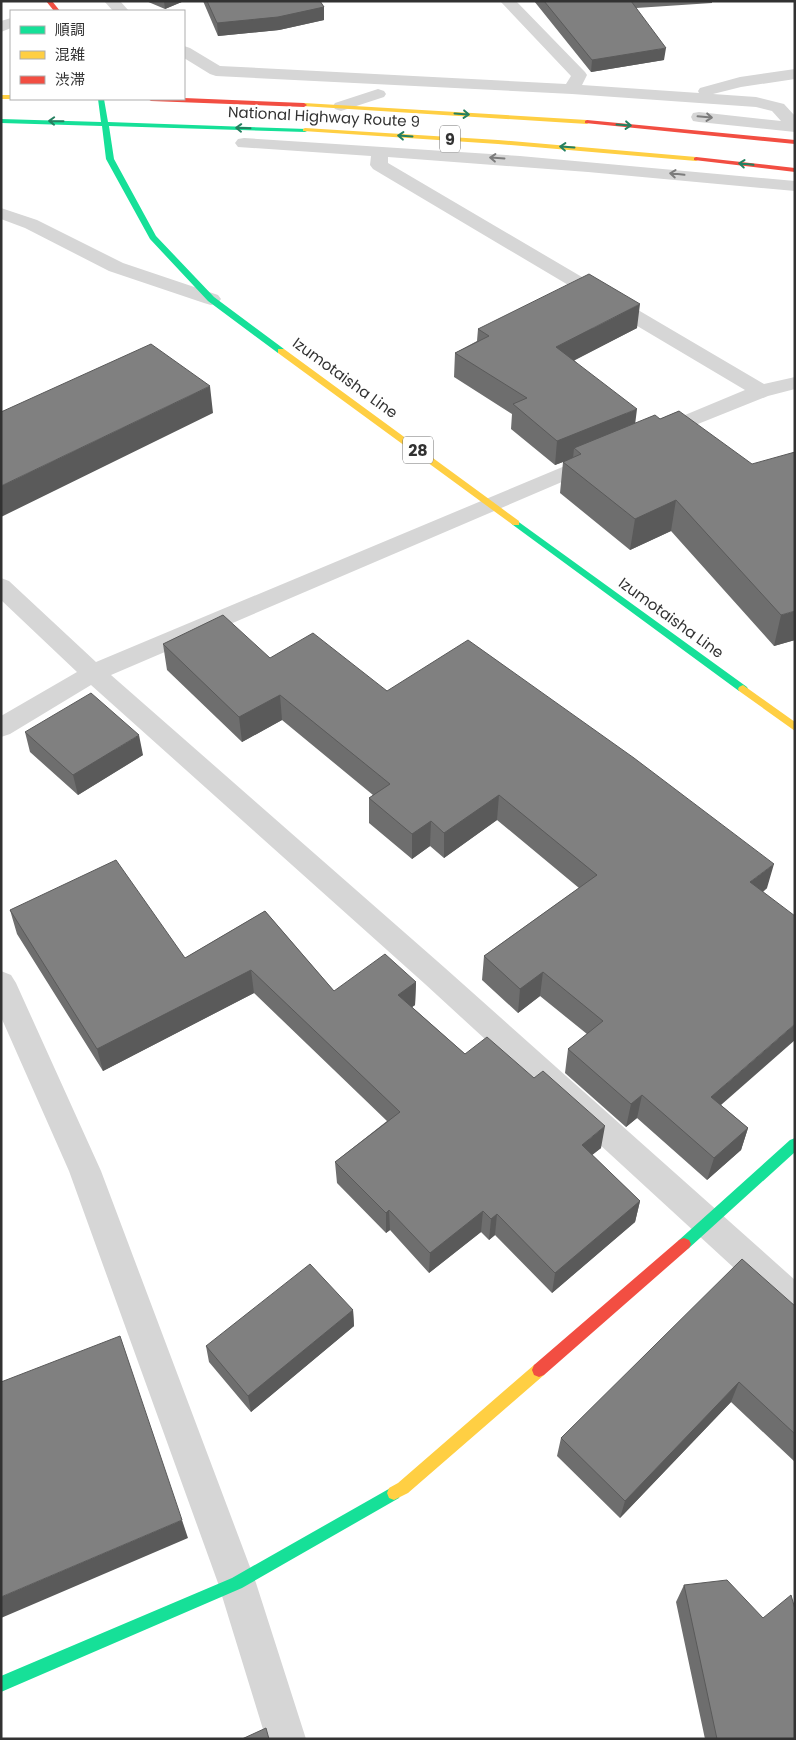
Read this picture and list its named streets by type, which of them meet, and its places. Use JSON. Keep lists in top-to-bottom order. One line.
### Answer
{"streets":{"main road":["National Highway Route 9","9","Izumotaisha Line","28"]},"crossings":[["National Highway Route 9","Izumotaisha Line"]],"legend":["順調","混雑","渋滞"]}
